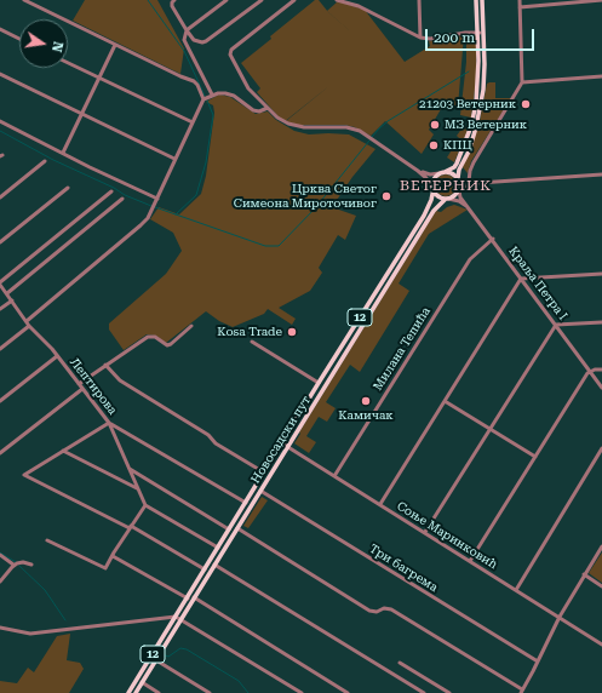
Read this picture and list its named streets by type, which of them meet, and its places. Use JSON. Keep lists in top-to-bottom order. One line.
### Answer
{"streets":{"main road":["12","Новосадски пут"],"street":["Краља Петра I","Милана Тепића","Лептирова","Соње Маринковић","Три багрема"]},"crossings":[["Краља Петра I","12"],["Краља Петра I","Милана Тепића"],["Краља Петра I","Новосадски пут"],["12","Новосадски пут"],["Милана Тепића","Соње Маринковић"],["Лептирова","Новосадски пут"],["Новосадски пут","Соње Маринковић"],["Новосадски пут","Три багрема"]],"districts":["ВЕТЕРНИК"],"places":["21203 Ветерник","МЗ Ветерник","КПЦ","Црква Светог Симеона Мироточивог","Kosa Trade","Камичак"],"scale_bar":"200 m","north":"right"}
